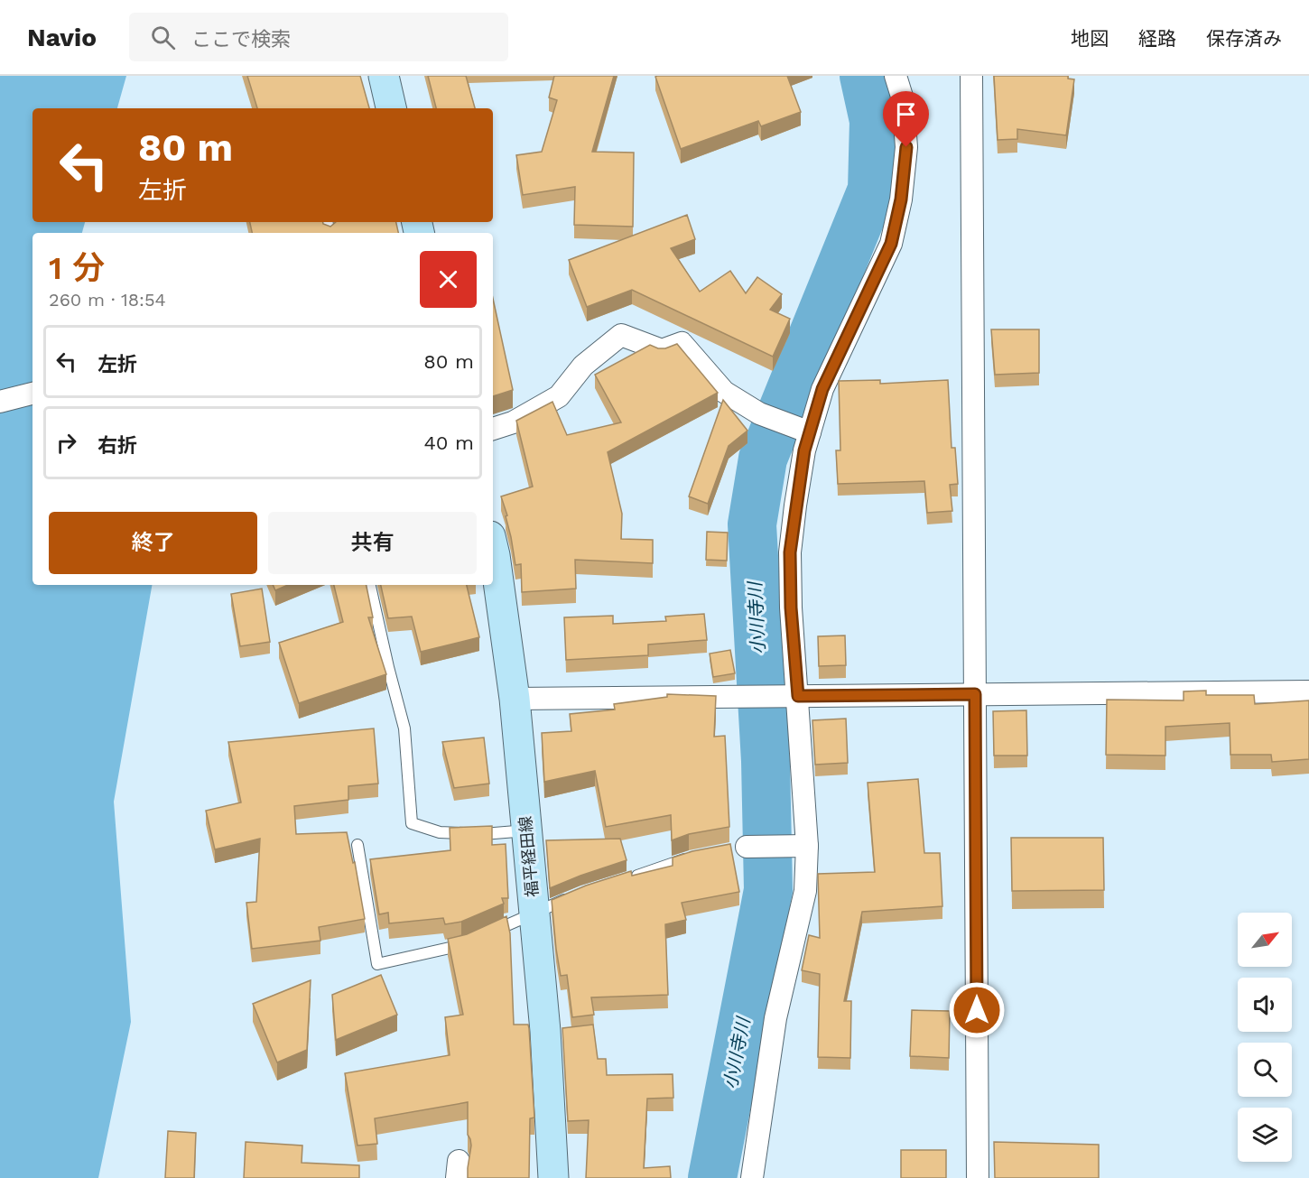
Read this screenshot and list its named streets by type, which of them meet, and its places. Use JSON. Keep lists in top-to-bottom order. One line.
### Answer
{"streets":{"main road":["福平経田線"]},"water":["小川寺川"],"north":"top right","page":{"header":"Navio","search":"ここで検索","nav":["地図","経路","保存済み"],"turn":["80 m","左折"],"heading":["1 分","260 m · 18:54"],"list":[{"name":"左折","value":"80 m"},{"name":"右折","value":"40 m"}],"buttons":["終了","共有"]}}
